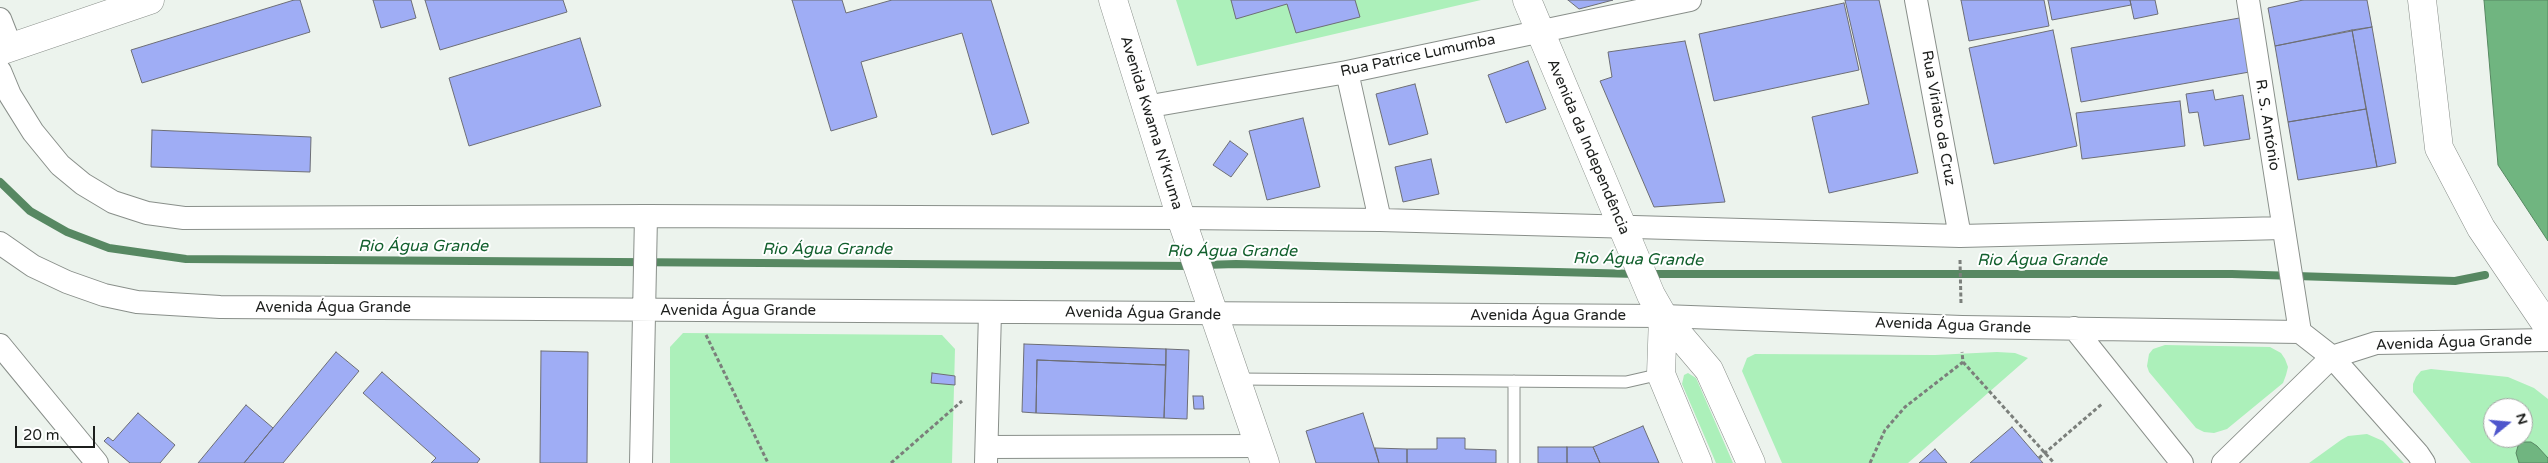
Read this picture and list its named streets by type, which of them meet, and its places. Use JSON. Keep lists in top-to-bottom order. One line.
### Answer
{"streets":{"street":["Rua Patrice Lumumba","Rua Viriato da Cruz","Avenida Kwama N’Kruma","R. S. António","Avenida da Independência","Avenida Água Grande"]},"crossings":[["Rua Patrice Lumumba","Avenida Kwama N’Kruma"],["Rua Patrice Lumumba","Avenida da Independência"],["Avenida Kwama N’Kruma","Avenida Água Grande"],["R. S. António","Avenida Água Grande"],["Avenida da Independência","Avenida Água Grande"]],"water":["Rio Água Grande"],"scale_bar":"20 m","north":"right"}
